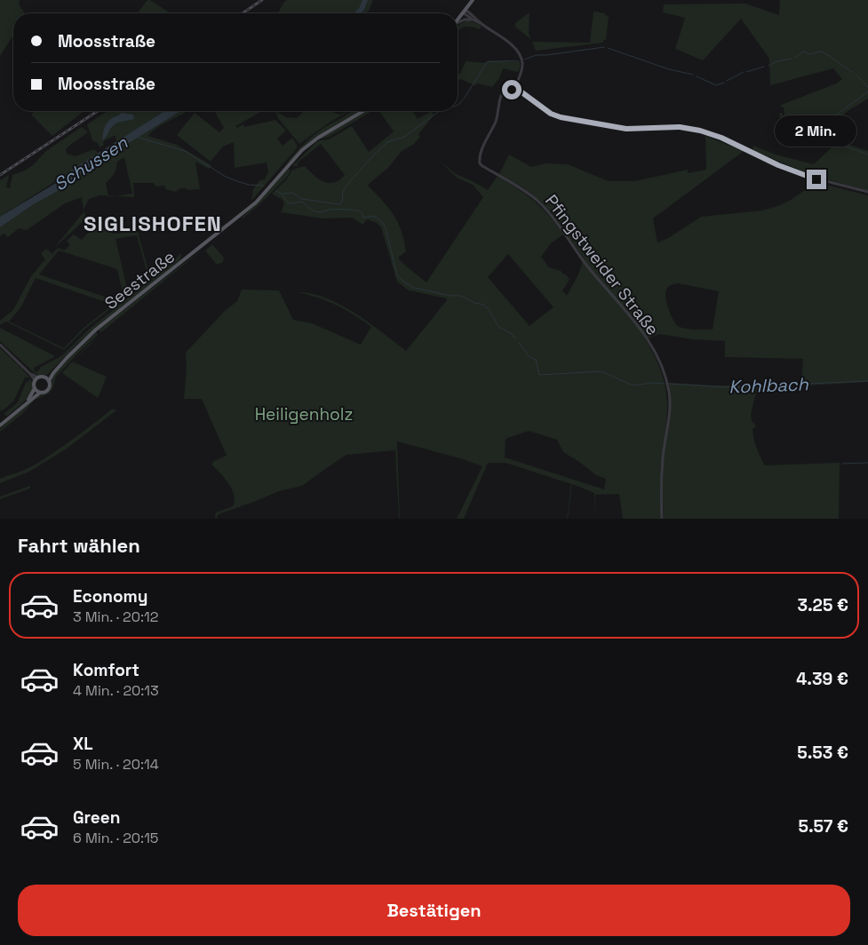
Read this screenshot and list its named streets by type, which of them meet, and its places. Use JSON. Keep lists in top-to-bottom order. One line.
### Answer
{"streets":{"main road":["Seestraße"],"street":["Pfingstweider Straße"]},"districts":["SIGLISHOFEN"],"water":["Schussen","Kohlbach"],"parks":["Heiligenholz"],"page":{"banner":["Moosstraße","Moosstraße"],"bubble":"2 Min.","heading":"Fahrt wählen","list":[{"name":"Economy","note":"3 Min. · 20:12","value":"3.25 €"},{"name":"Komfort","note":"4 Min. · 20:13","value":"4.39 €"},{"name":"XL","note":"5 Min. · 20:14","value":"5.53 €"},{"name":"Green","note":"6 Min. · 20:15","value":"5.57 €"}],"buttons":"Bestätigen"}}
